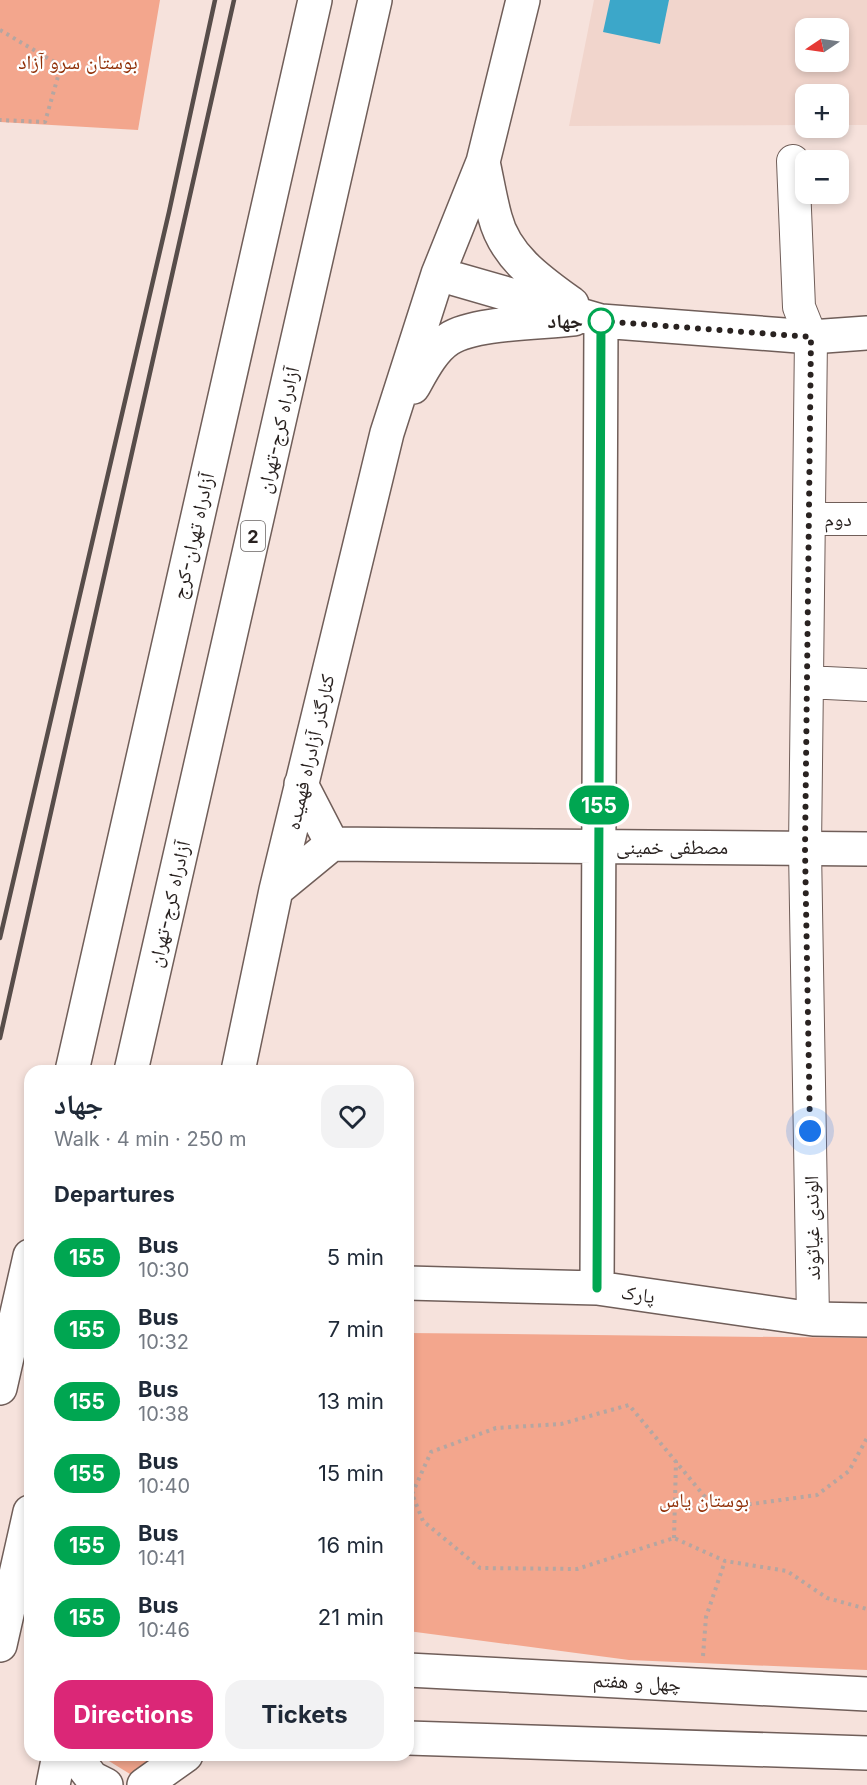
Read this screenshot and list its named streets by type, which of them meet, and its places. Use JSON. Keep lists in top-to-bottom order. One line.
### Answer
{"streets":{"main road":["آزادراه کرج-تهران","آزادراه تهران-کرج","2","کنارگذر آزادراه فهمیده","مصطفی خمینی","پارک","چهل و هفتم"],"street":["دوم","الوندی غیاثوند"]},"crossings":[["دوم","الوندی غیاثوند"],["مصطفی خمینی","الوندی غیاثوند"],["الوندی غیاثوند","پارک"]],"parks":["بوستان سرو آزاد","بوستان یاس"],"places":["جهاد"],"lines":["bus line 155"],"north":"left","page":{"on_map":"155","map_buttons":["+","−"],"heading":[["جهاد","Walk · 4 min · 250 m"],"Departures"],"list":[{"mark":"155","name":"Bus","note":"10:30","value":"5 min"},{"mark":"155","name":"Bus","note":"10:32","value":"7 min"},{"mark":"155","name":"Bus","note":"10:38","value":"13 min"},{"mark":"155","name":"Bus","note":"10:40","value":"15 min"},{"mark":"155","name":"Bus","note":"10:41","value":"16 min"},{"mark":"155","name":"Bus","note":"10:46","value":"21 min"}],"buttons":["Directions","Tickets"]}}
